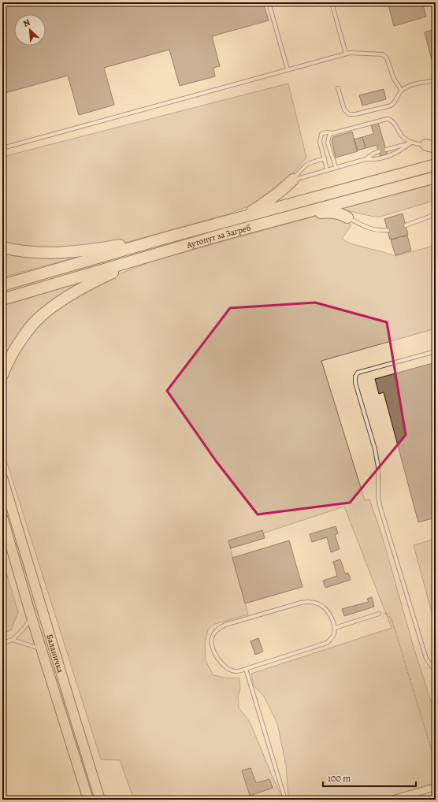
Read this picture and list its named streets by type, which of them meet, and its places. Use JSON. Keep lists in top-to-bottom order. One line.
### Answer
{"streets":{"highway":["Аутопут за Загреб"],"main road":["Баланичка"]},"scale_bar":"100 m","north":"top left"}
